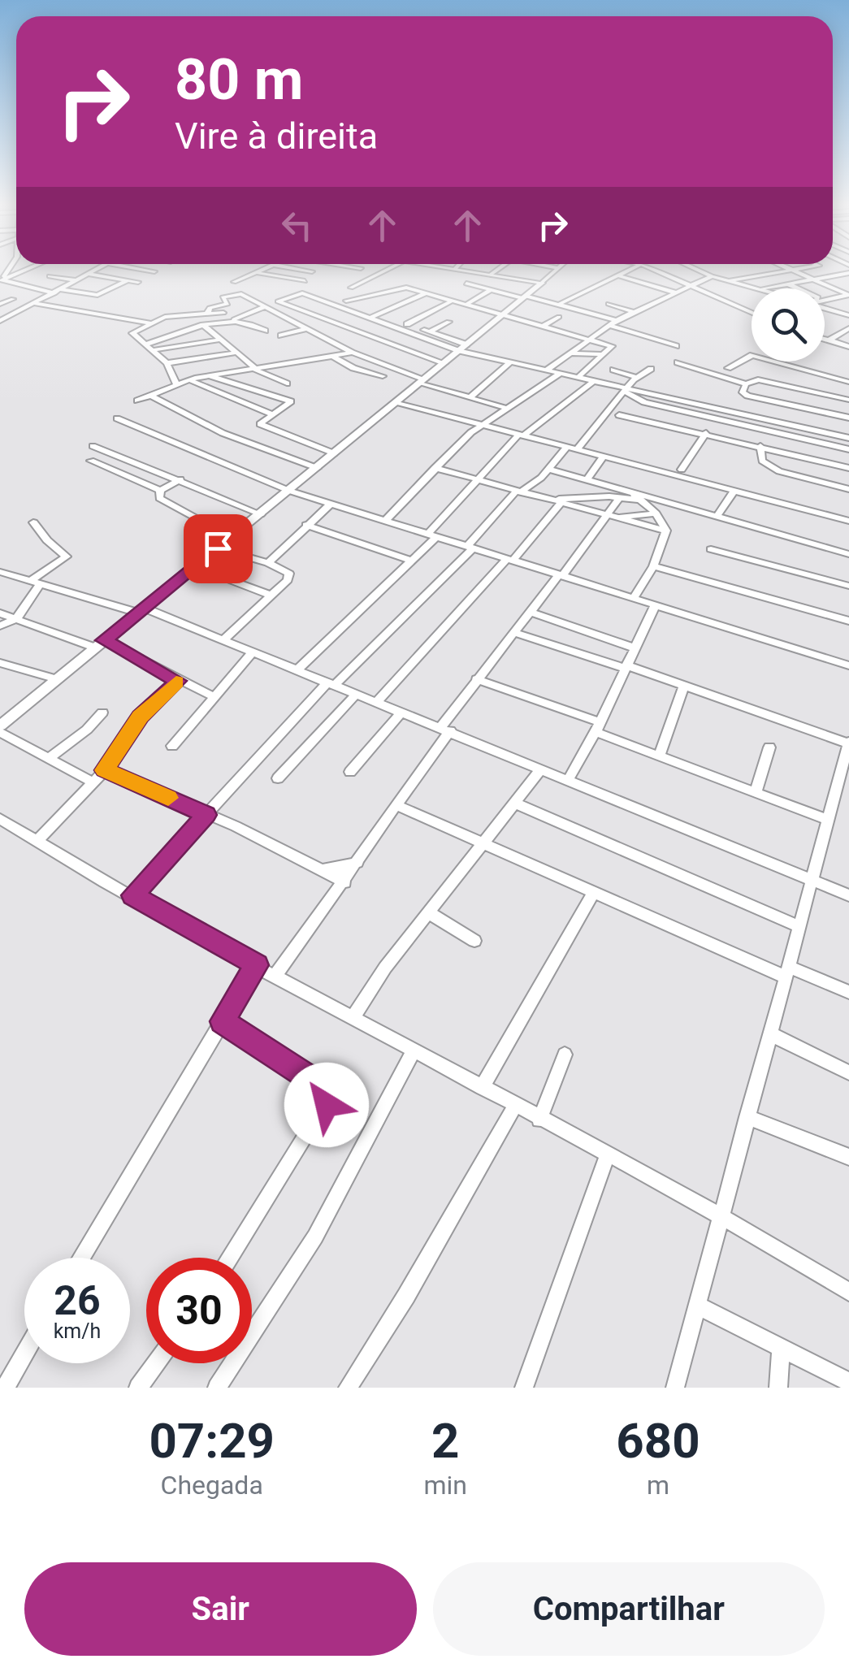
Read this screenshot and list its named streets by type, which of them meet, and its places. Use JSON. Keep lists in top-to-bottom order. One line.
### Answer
{"page":{"turn":["80 m","Vire à direita"],"speed":"26 km/h","limit":"30","eta":["07:29","Chegada","2","min","680","m"],"buttons":["Sair","Compartilhar"]}}
